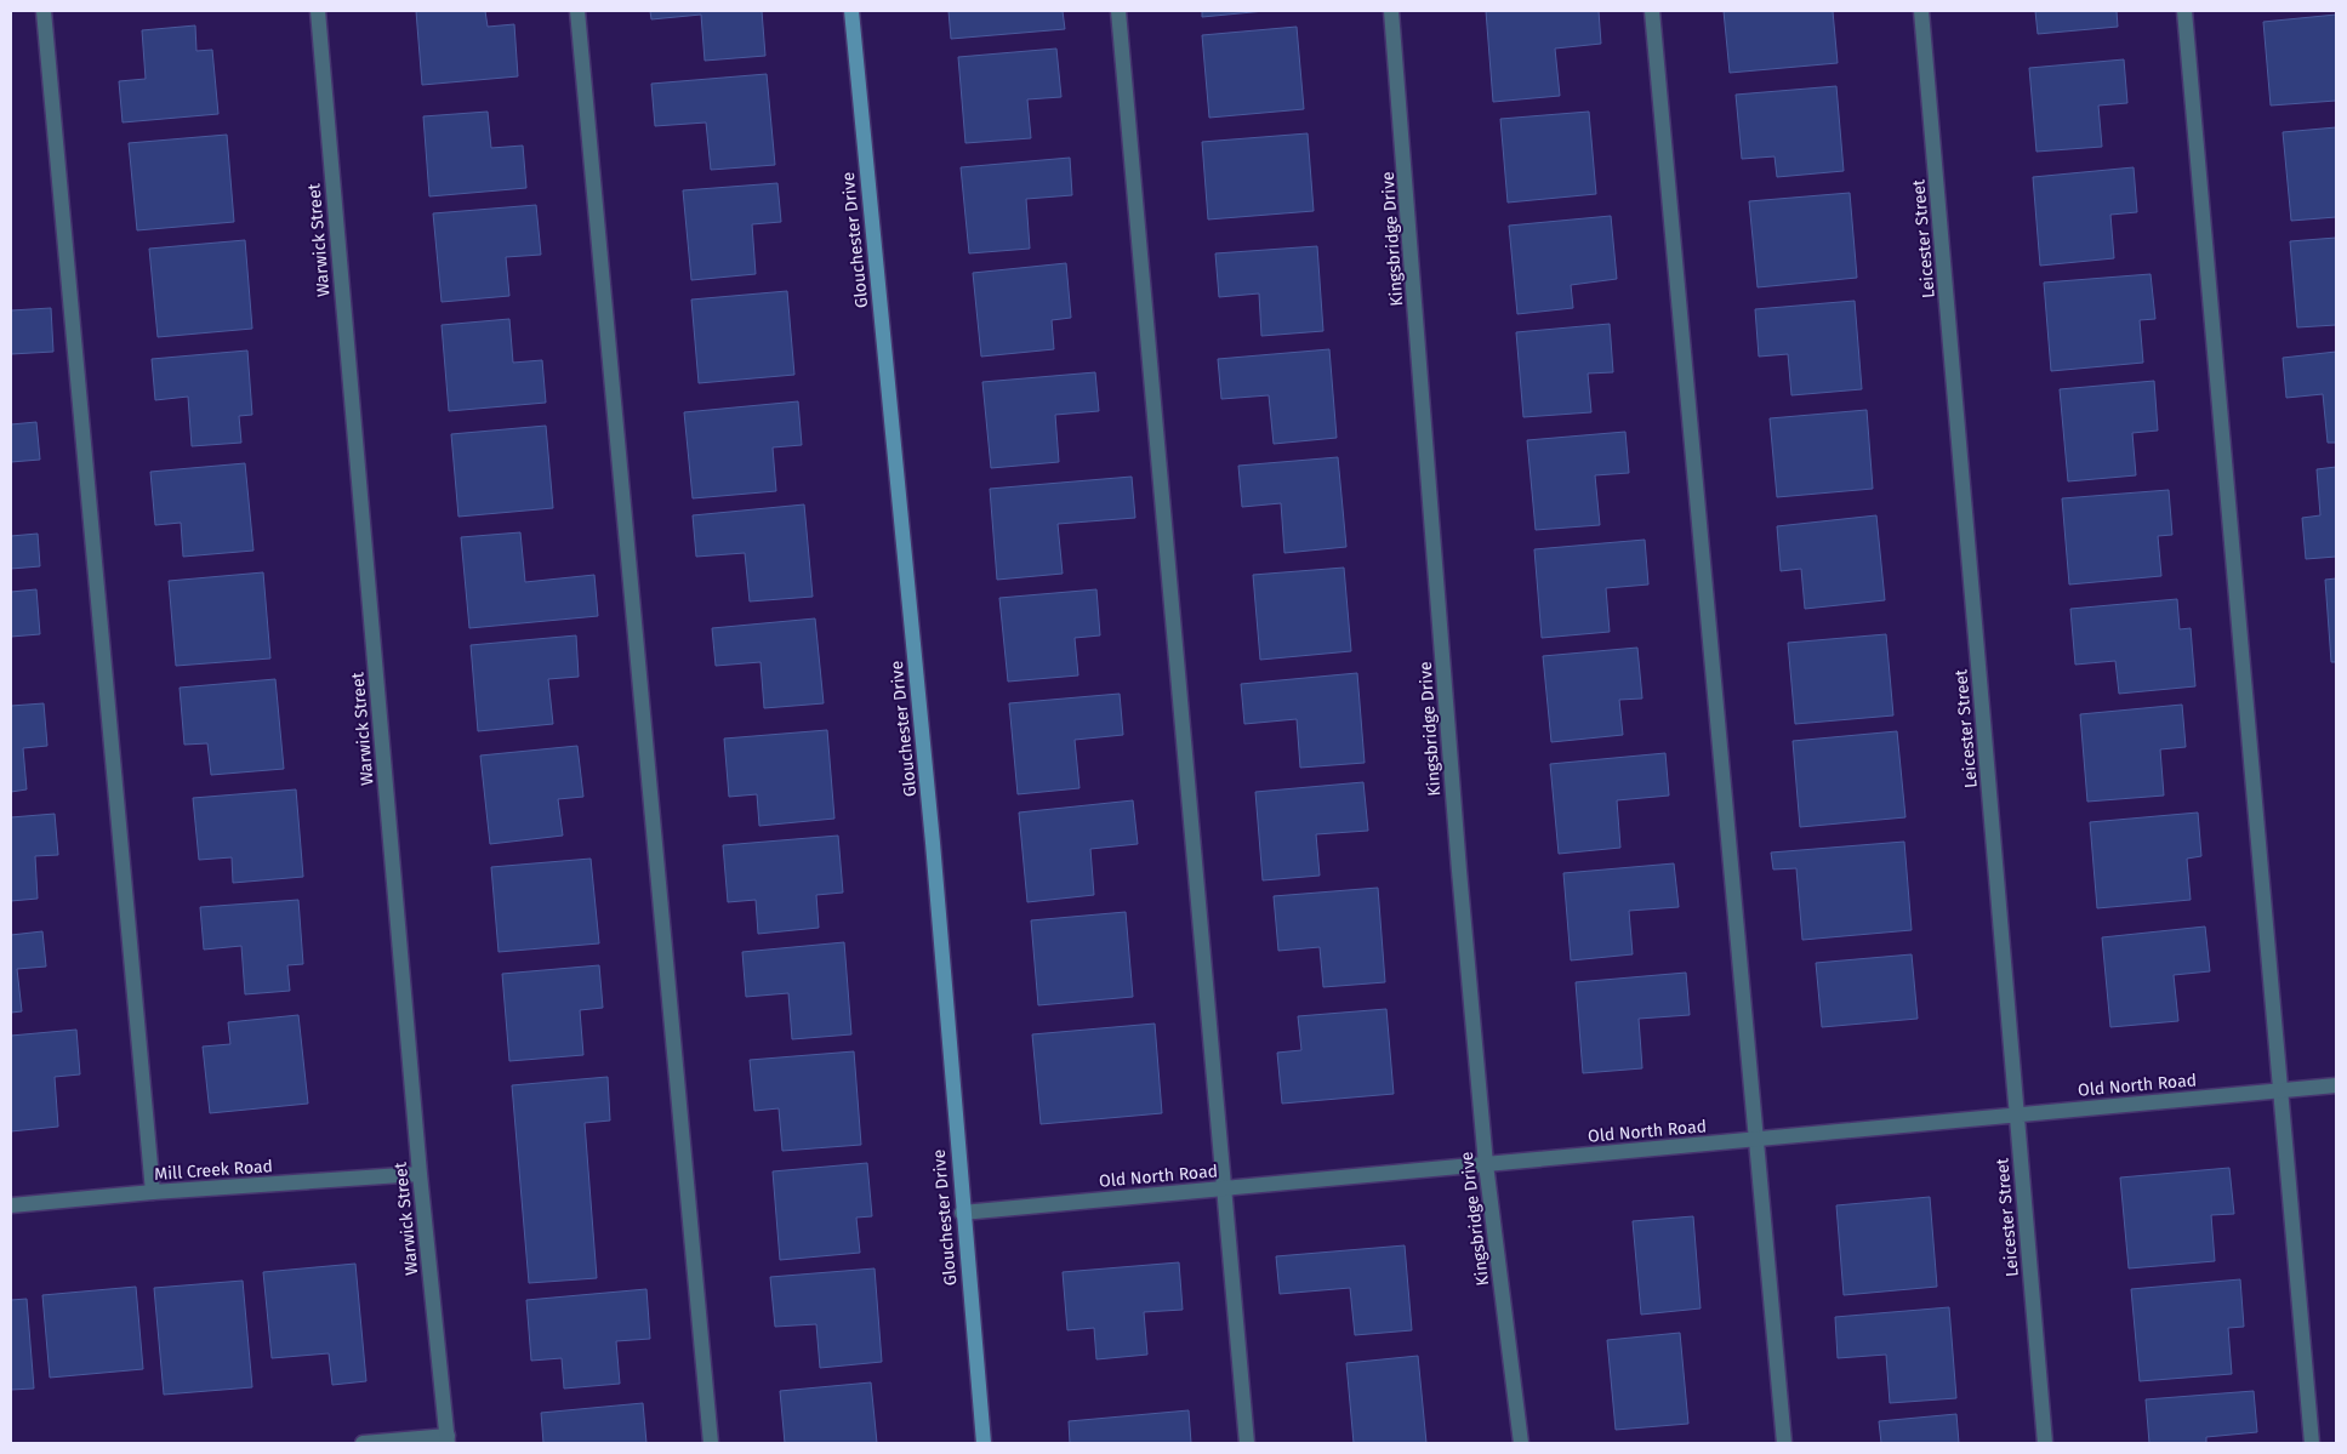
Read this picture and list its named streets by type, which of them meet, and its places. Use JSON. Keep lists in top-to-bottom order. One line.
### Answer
{"streets":{"street":["Kingsbridge Drive","Leicester Street","Warwick Street","Glouchester Drive","Old North Road","Mill Creek Road"]},"crossings":[["Kingsbridge Drive","Old North Road"],["Leicester Street","Old North Road"],["Warwick Street","Mill Creek Road"],["Glouchester Drive","Old North Road"]]}
